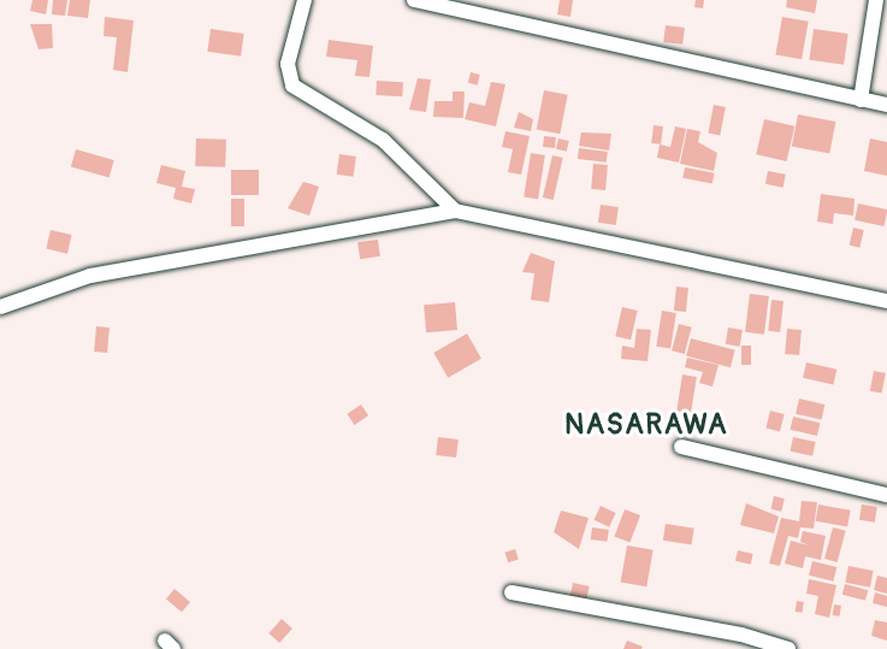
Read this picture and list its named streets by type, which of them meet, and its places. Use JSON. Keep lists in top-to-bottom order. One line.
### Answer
{"districts":["NASARAWA"]}
